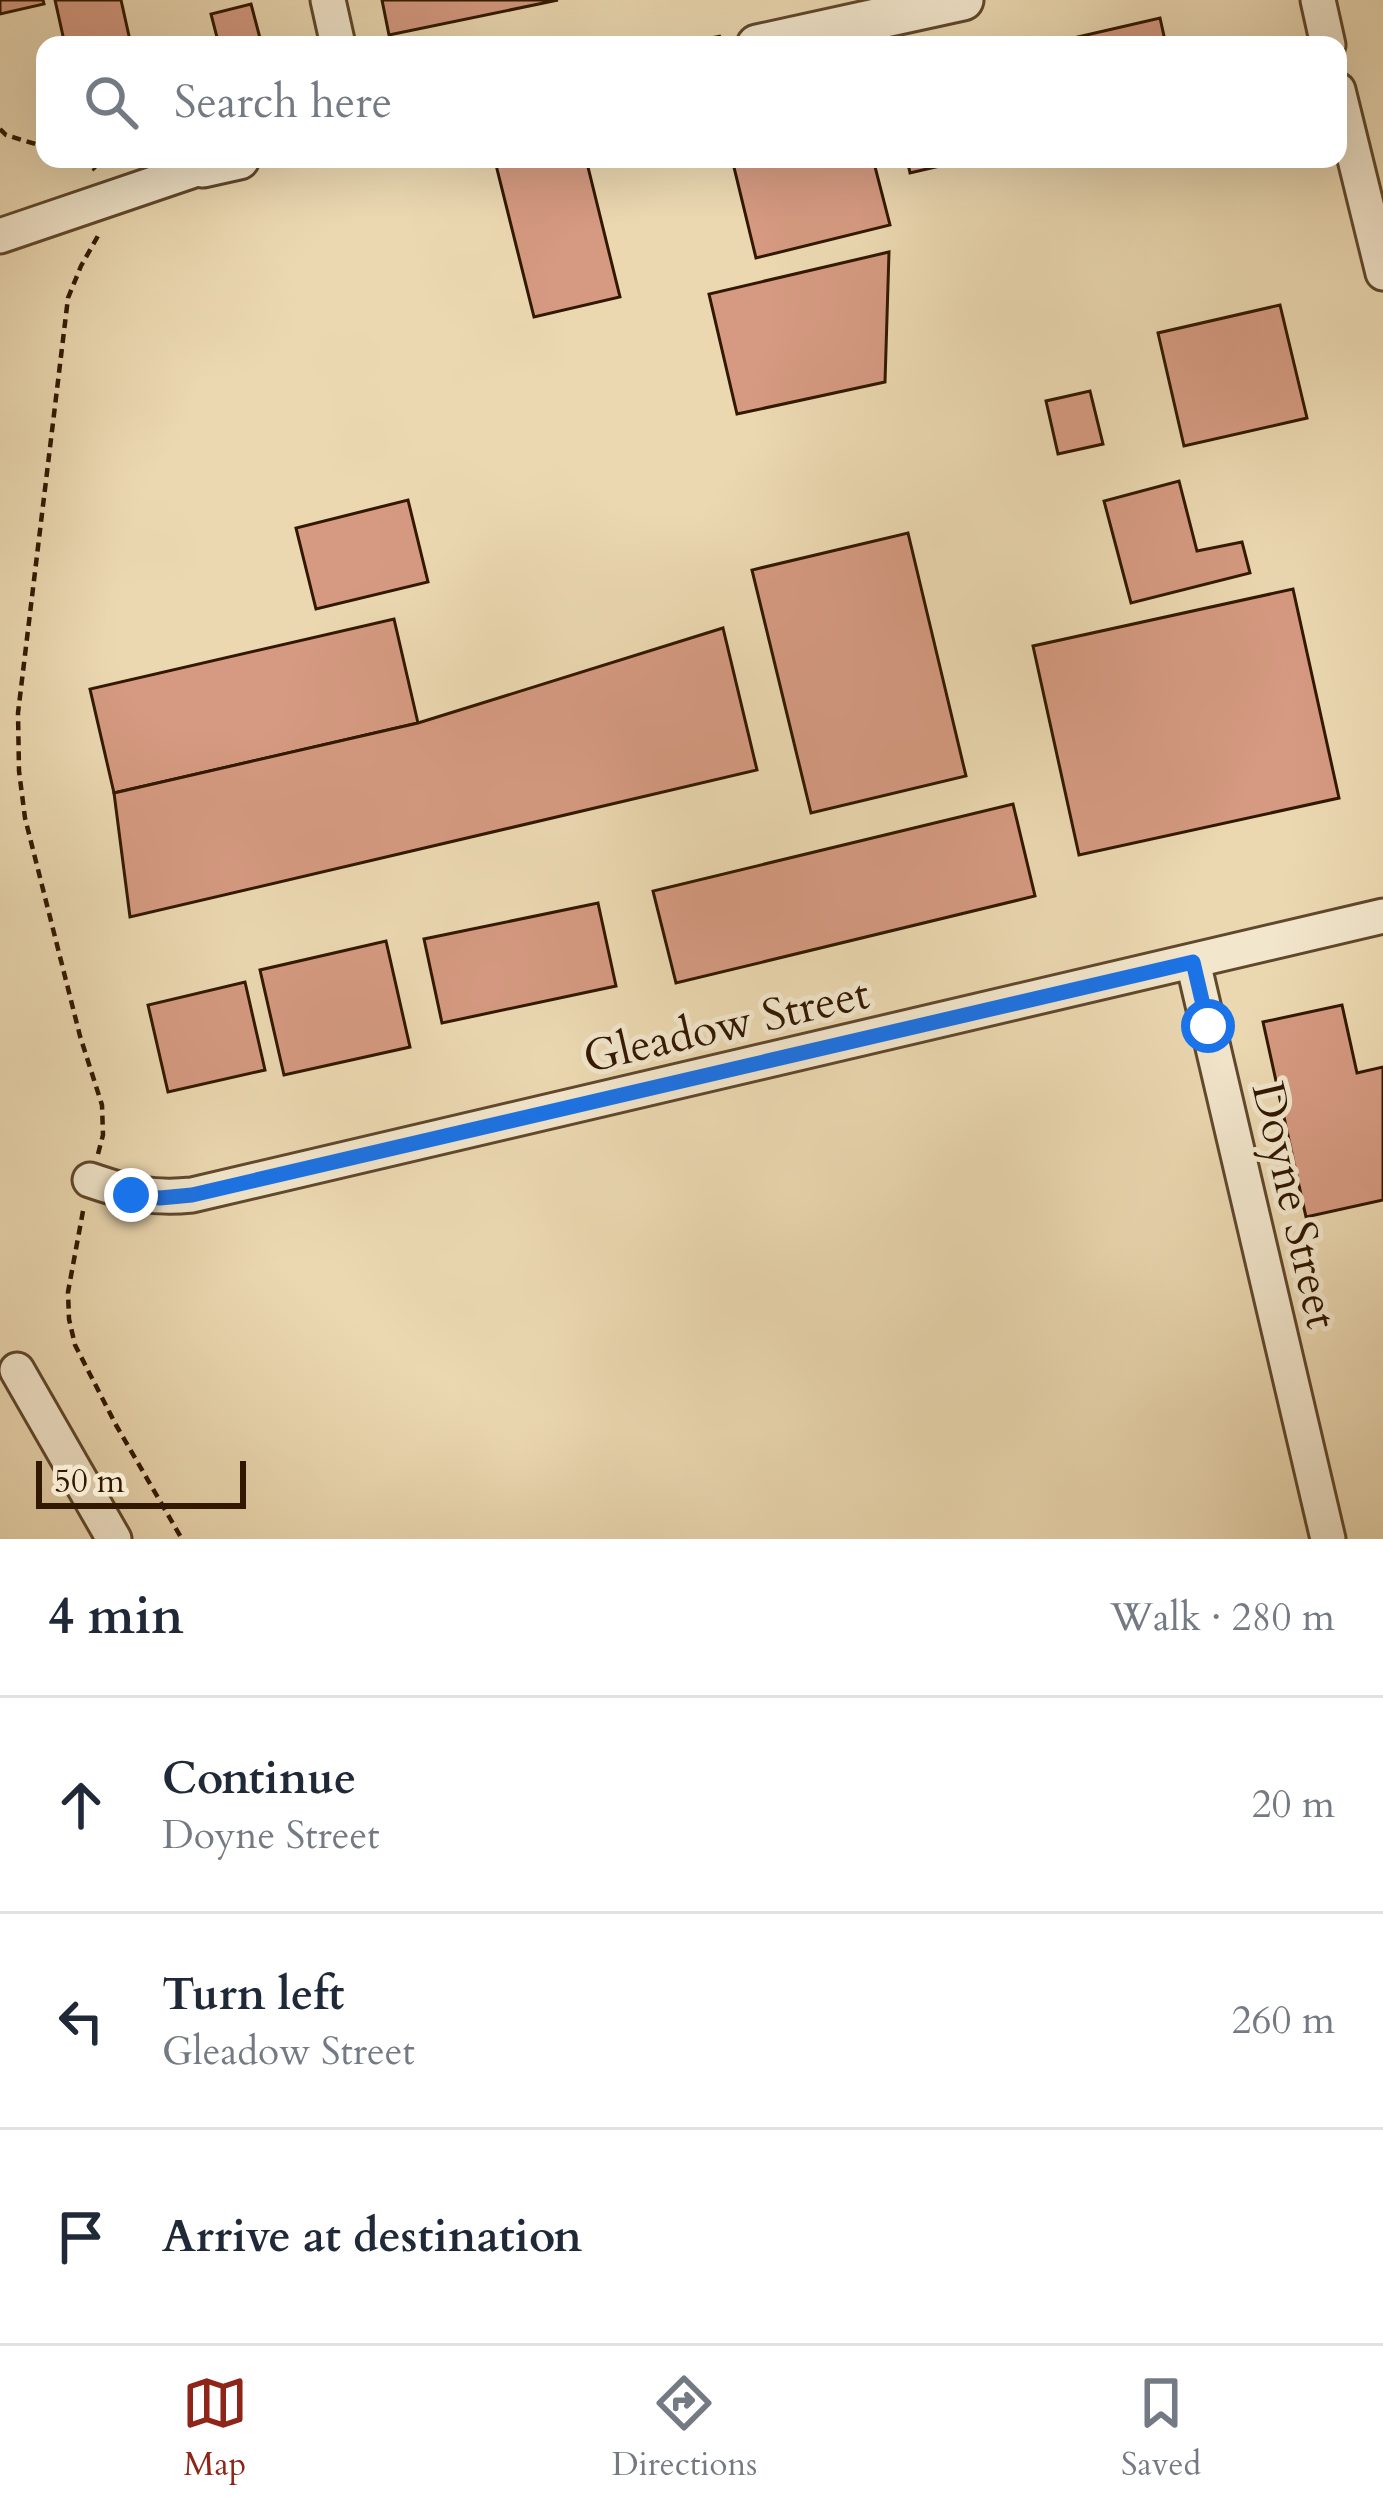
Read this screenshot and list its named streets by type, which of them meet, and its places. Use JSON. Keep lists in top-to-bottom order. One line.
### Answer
{"streets":{"street":["Gleadow Street","Doyne Street"]},"crossings":[["Gleadow Street","Doyne Street"]],"scale_bar":"50 m","page":{"search":"Search here","scale":"50 m","heading":["4 min","Walk · 280 m"],"list":[["Continue","Doyne Street","20 m"],["Turn left","Gleadow Street","260 m"],"Arrive at destination"],"nav":["Map","Directions","Saved"]}}
